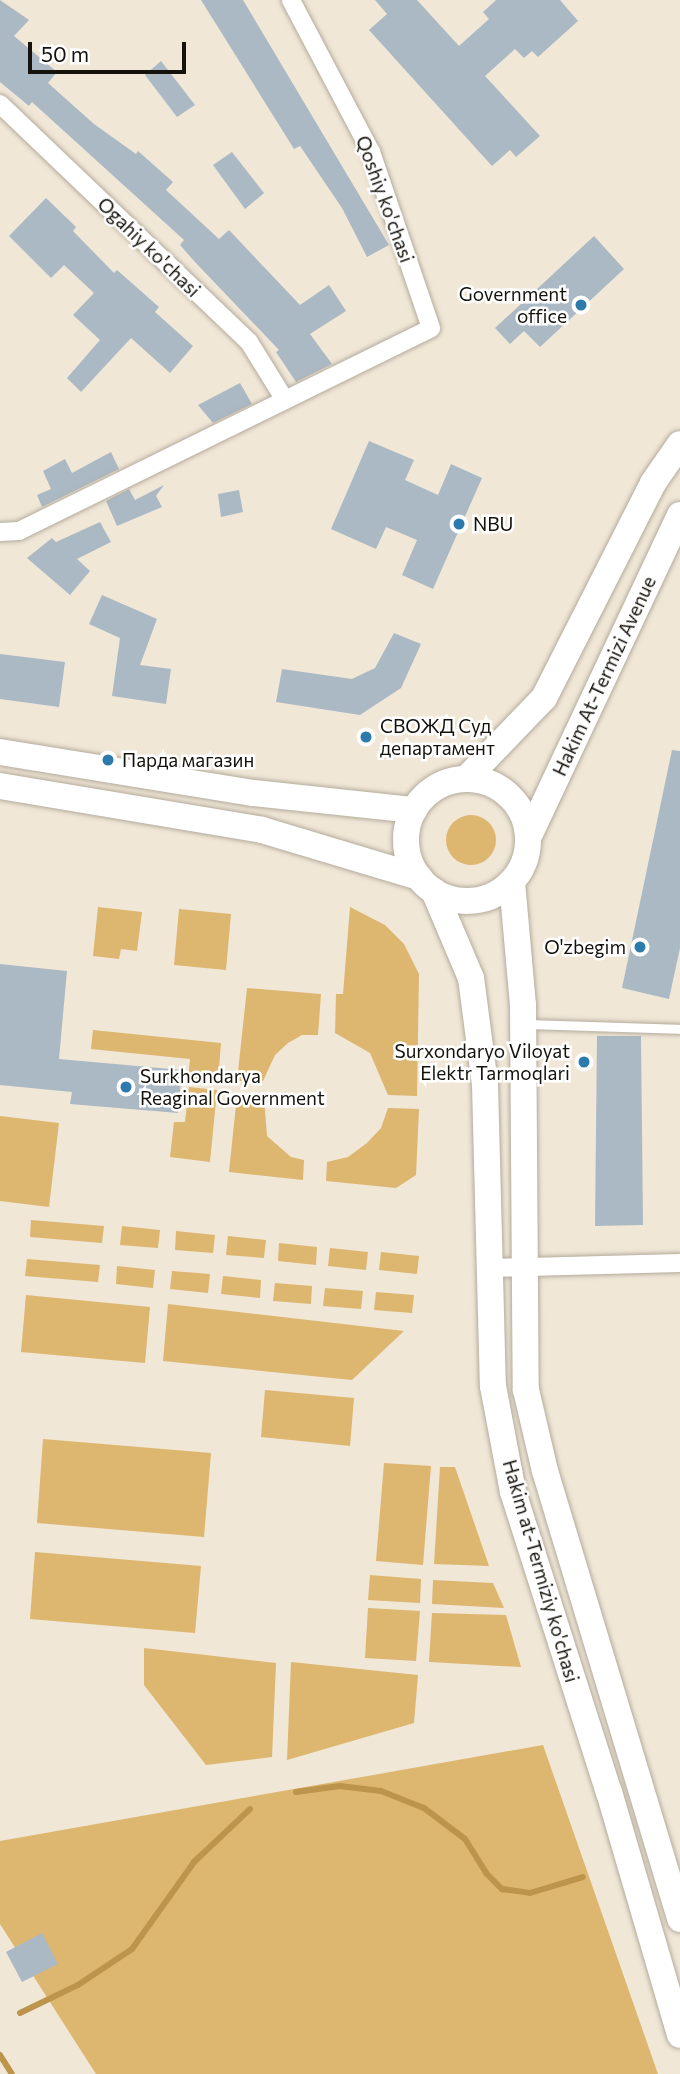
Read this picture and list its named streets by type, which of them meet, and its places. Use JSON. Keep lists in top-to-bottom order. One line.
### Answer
{"streets":{"main road":["Hakim At-Termizi Avenue","Hakim at-Termiziy ko'chasi"],"street":["Qoshiy ko'chasi","Ogahiy ko'chasi"]},"crossings":[["Qoshiy ko'chasi","Ogahiy ko'chasi"],["Hakim At-Termizi Avenue","Hakim at-Termiziy ko'chasi"]],"places":["Government office","NBU","СВОЖД Суд департамент","Парда магазин","O'zbegim","Surxondaryo Viloyat Elektr Tarmoqlari","Surkhondarya Reaginal Government"],"scale_bar":"50 m"}
